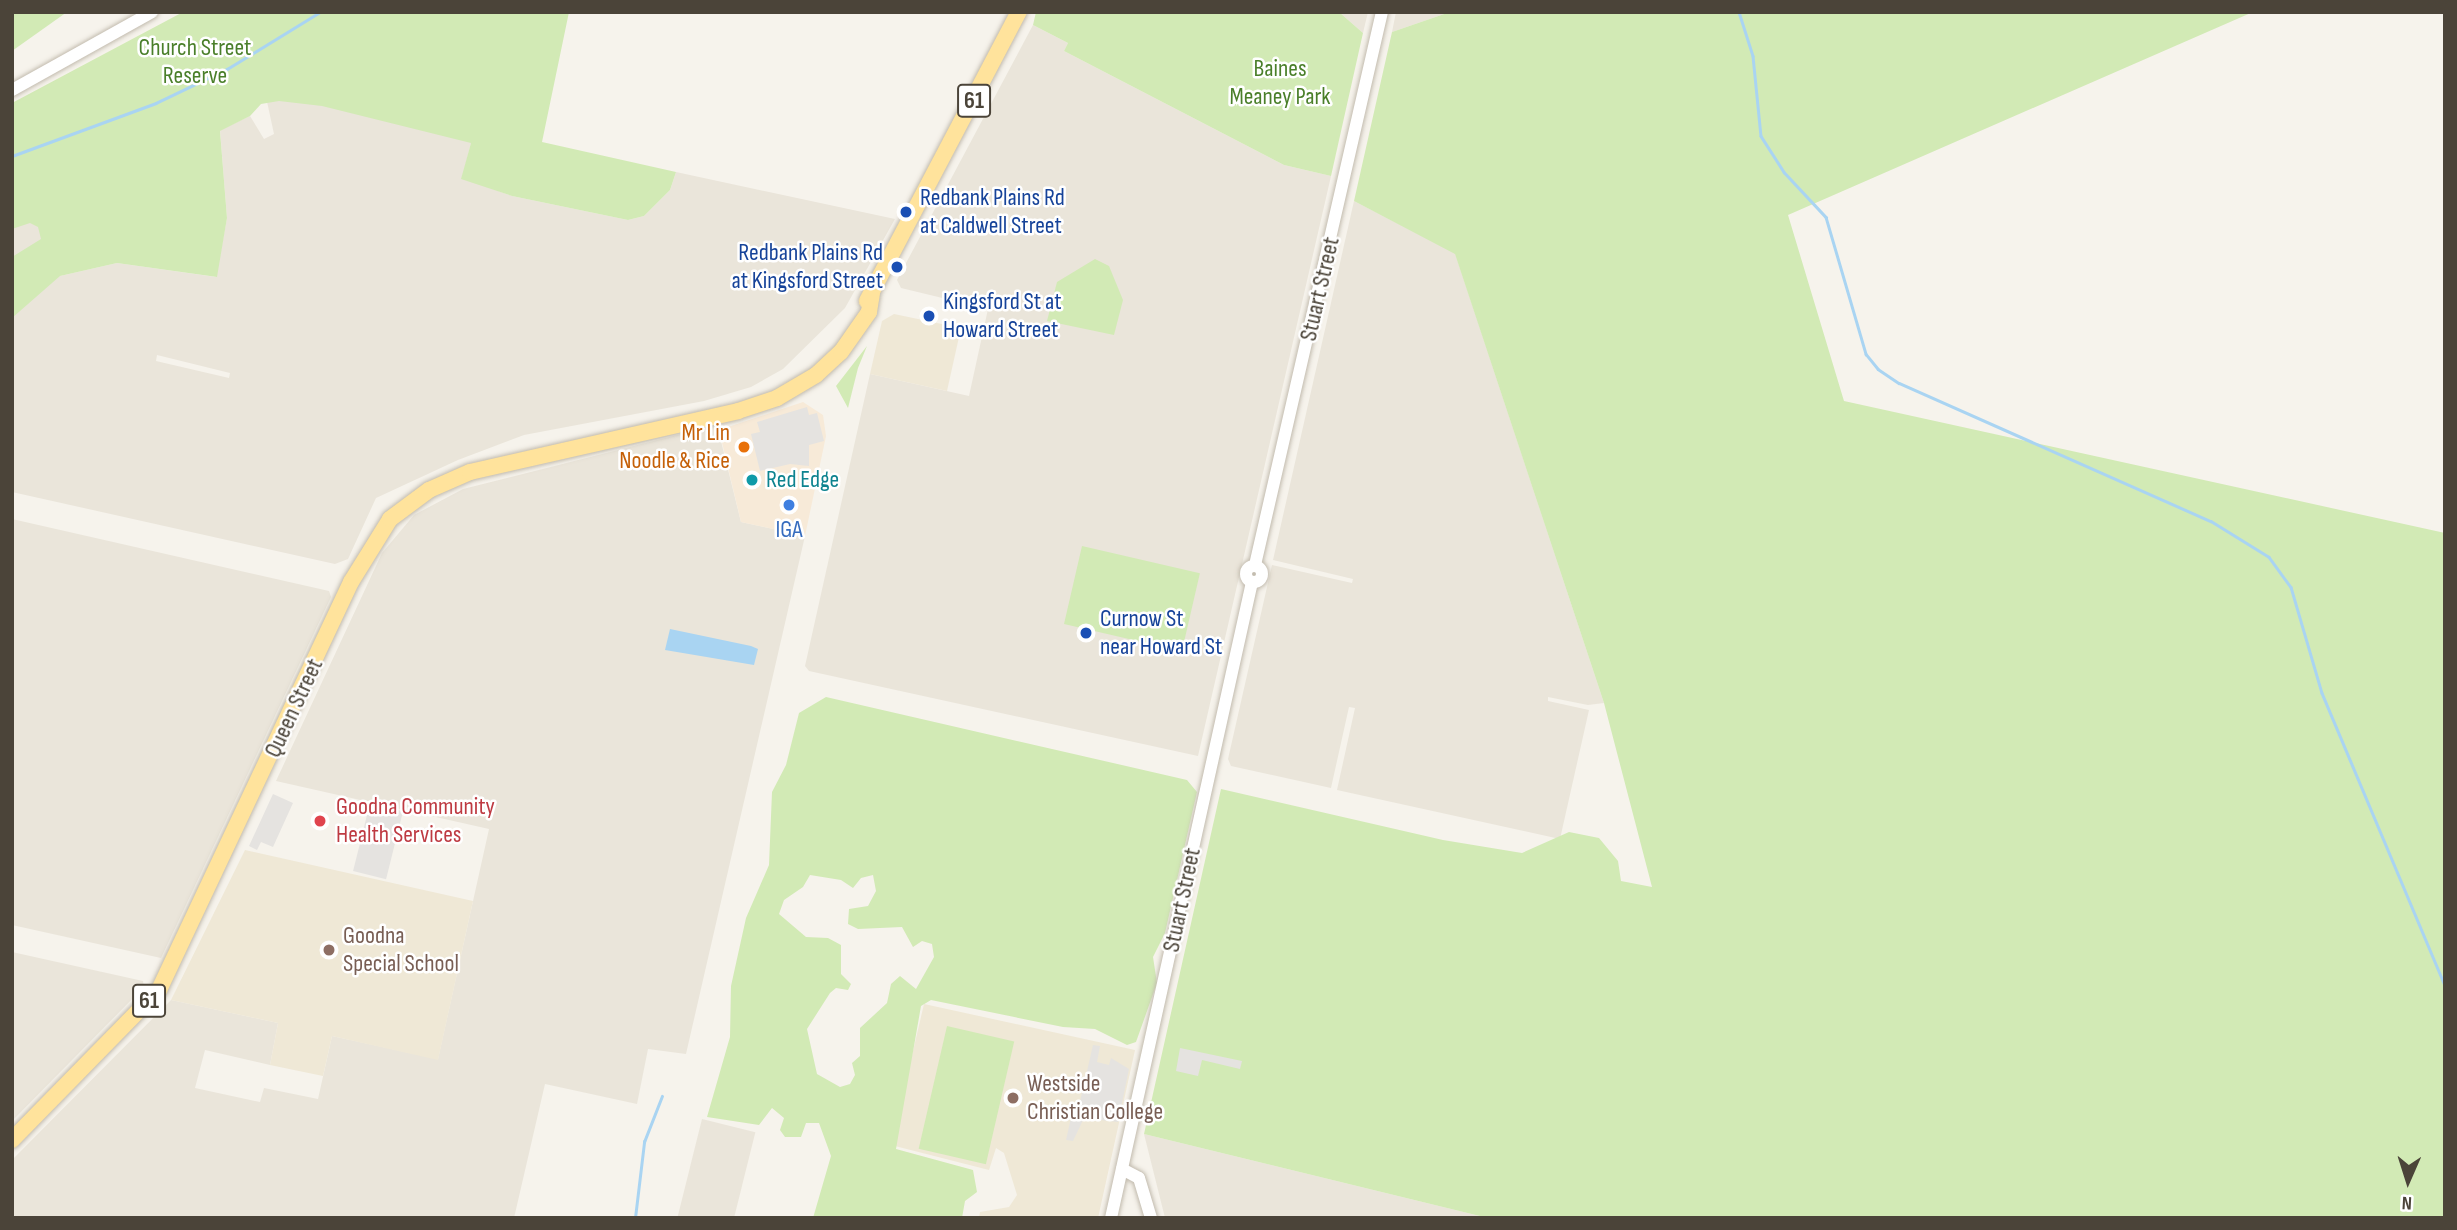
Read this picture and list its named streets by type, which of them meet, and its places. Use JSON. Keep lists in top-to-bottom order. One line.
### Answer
{"streets":{"main road":["61","Queen Street"],"street":["Stuart Street"]},"parks":["Church Street Reserve","Baines Meaney Park"],"places":["Redbank Plains Rd at Caldwell Street","Redbank Plains Rd at Kingsford Street","Kingsford St at Howard Street","Mr Lin Noodle & Rice","Red Edge","IGA","Curnow St near Howard St","Goodna Community Health Services","Goodna Special School","Westside Christian College"],"north":"bottom"}
